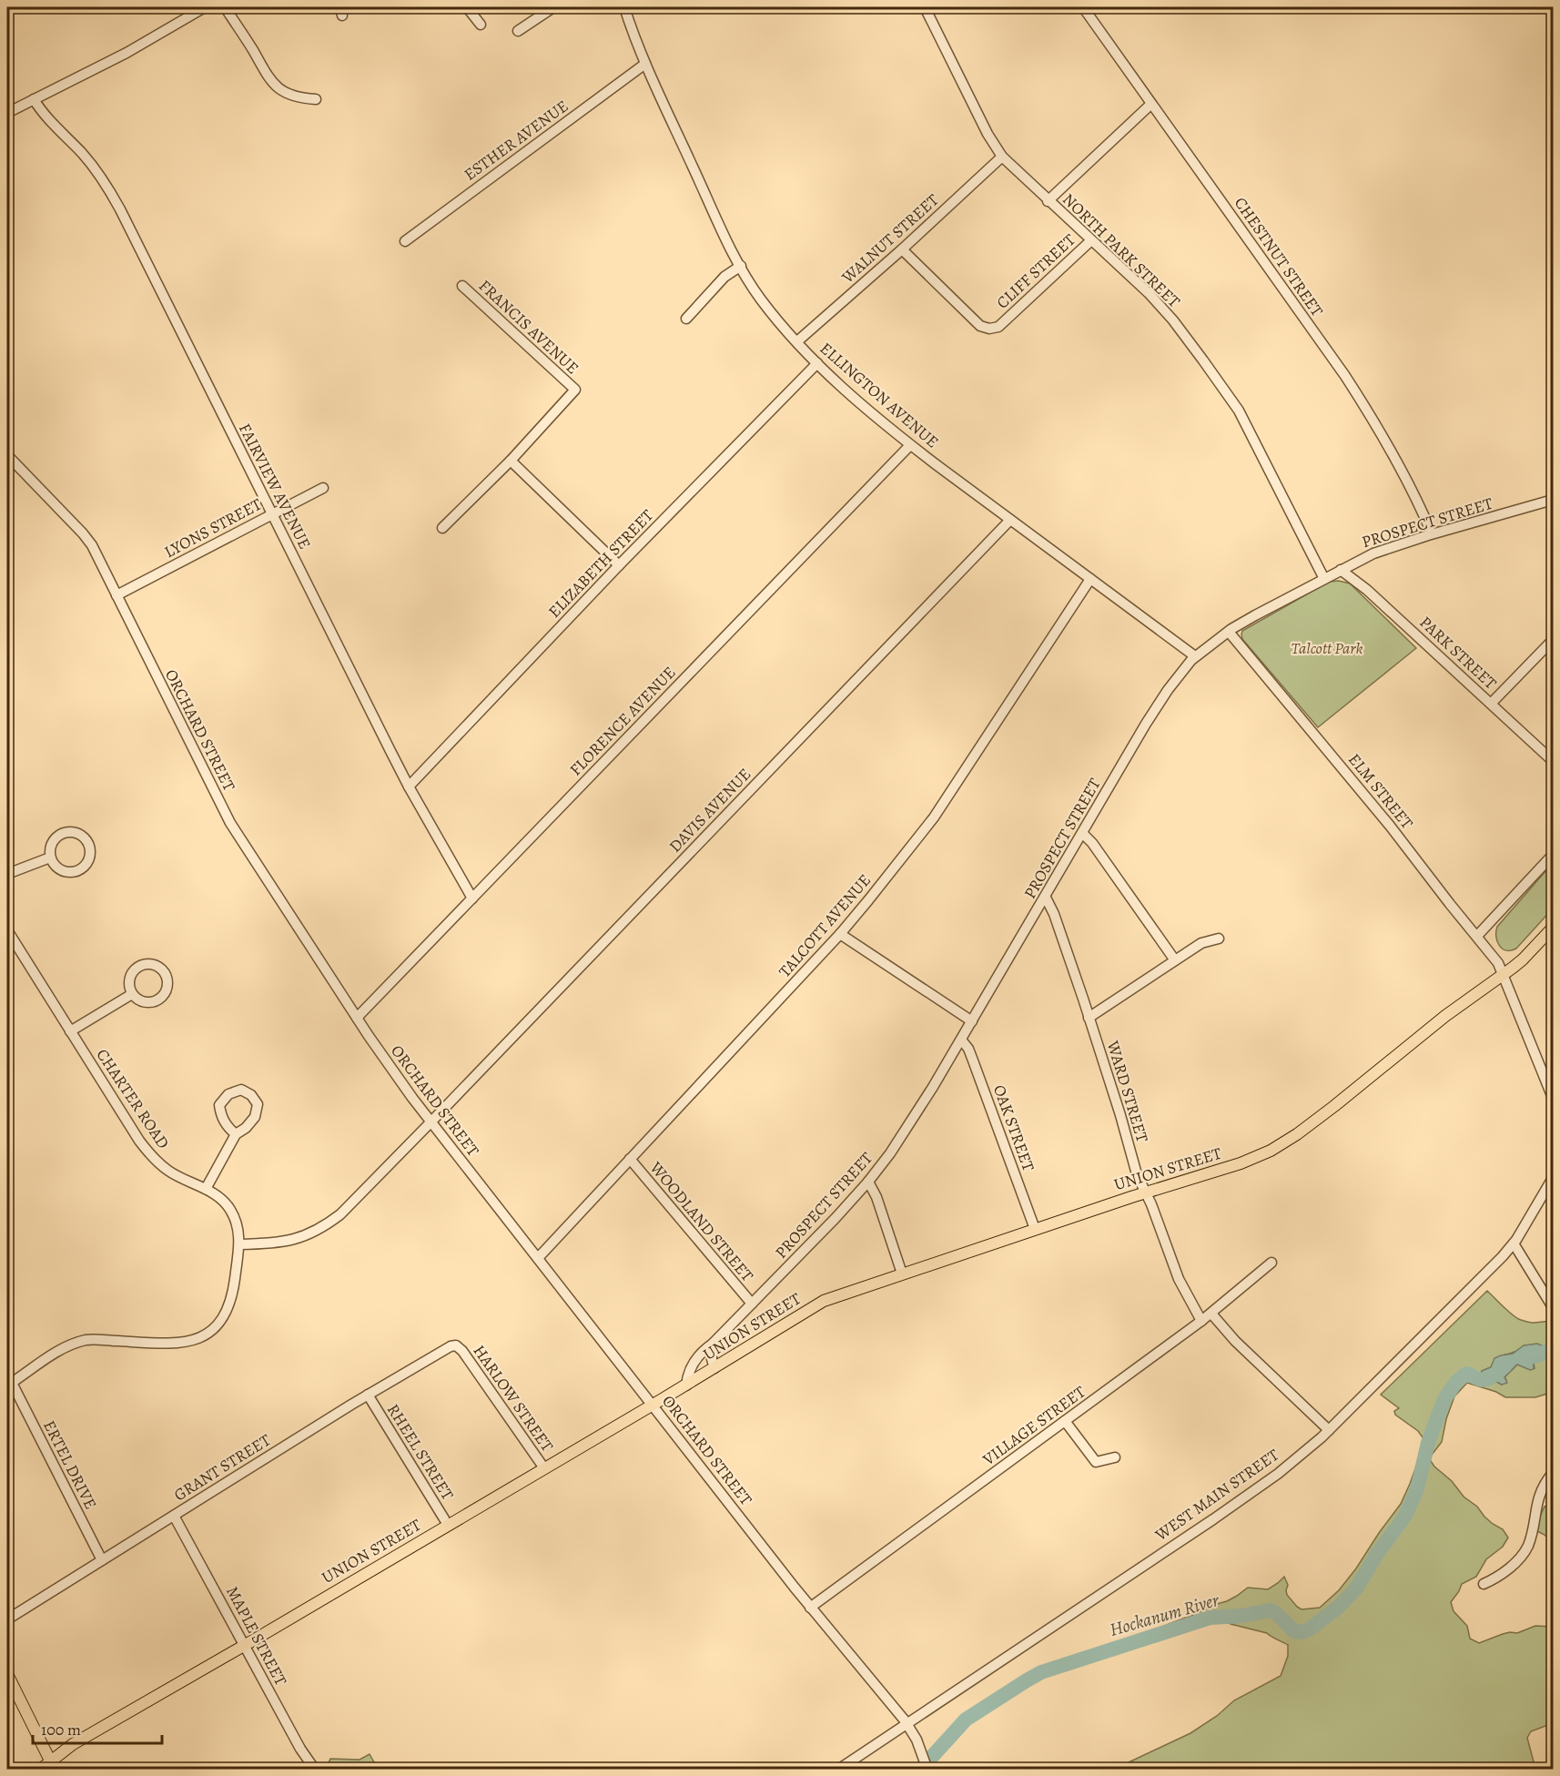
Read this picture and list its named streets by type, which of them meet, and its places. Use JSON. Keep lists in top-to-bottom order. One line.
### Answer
{"streets":{"main road":["UNION STREET"],"street":["ESTHER AVENUE","WALNUT STREET","NORTH PARK STREET","CHESTNUT STREET","CLIFF STREET","FRANCIS AVENUE","ELLINGTON AVENUE","FAIRVIEW AVENUE","PROSPECT STREET","LYONS STREET","ELIZABETH STREET","PARK STREET","FLORENCE AVENUE","ORCHARD STREET","ELM STREET","DAVIS AVENUE","TALCOTT AVENUE","WARD STREET","CHARTER ROAD","OAK STREET","WOODLAND STREET","HARLOW STREET","VILLAGE STREET","RHEEL STREET","ERTEL DRIVE","GRANT STREET","WEST MAIN STREET","MAPLE STREET"]},"crossings":[["ESTHER AVENUE","ELLINGTON AVENUE"],["WALNUT STREET","NORTH PARK STREET"],["WALNUT STREET","CLIFF STREET"],["WALNUT STREET","ELLINGTON AVENUE"],["NORTH PARK STREET","CLIFF STREET"],["NORTH PARK STREET","PROSPECT STREET"],["CHESTNUT STREET","PROSPECT STREET"],["ELLINGTON AVENUE","PROSPECT STREET"],["ELLINGTON AVENUE","ELIZABETH STREET"],["ELLINGTON AVENUE","FLORENCE AVENUE"],["ELLINGTON AVENUE","DAVIS AVENUE"],["ELLINGTON AVENUE","TALCOTT AVENUE"],["FAIRVIEW AVENUE","LYONS STREET"],["FAIRVIEW AVENUE","ELIZABETH STREET"],["FAIRVIEW AVENUE","FLORENCE AVENUE"],["PROSPECT STREET","PARK STREET"],["PROSPECT STREET","ELM STREET"],["PROSPECT STREET","WARD STREET"],["PROSPECT STREET","OAK STREET"],["PROSPECT STREET","UNION STREET"],["PROSPECT STREET","WOODLAND STREET"],["LYONS STREET","ORCHARD STREET"],["FLORENCE AVENUE","ORCHARD STREET"],["ORCHARD STREET","DAVIS AVENUE"],["ORCHARD STREET","TALCOTT AVENUE"],["ORCHARD STREET","UNION STREET"],["ORCHARD STREET","VILLAGE STREET"],["ORCHARD STREET","WEST MAIN STREET"],["ELM STREET","UNION STREET"],["DAVIS AVENUE","CHARTER ROAD"],["TALCOTT AVENUE","WOODLAND STREET"],["WARD STREET","UNION STREET"],["WARD STREET","VILLAGE STREET"],["CHARTER ROAD","ERTEL DRIVE"],["OAK STREET","UNION STREET"],["UNION STREET","HARLOW STREET"],["UNION STREET","RHEEL STREET"],["UNION STREET","MAPLE STREET"],["HARLOW STREET","GRANT STREET"],["RHEEL STREET","GRANT STREET"],["ERTEL DRIVE","GRANT STREET"],["GRANT STREET","MAPLE STREET"]],"water":["Hockanum River"],"parks":["Talcott Park"],"scale_bar":"100 m"}
